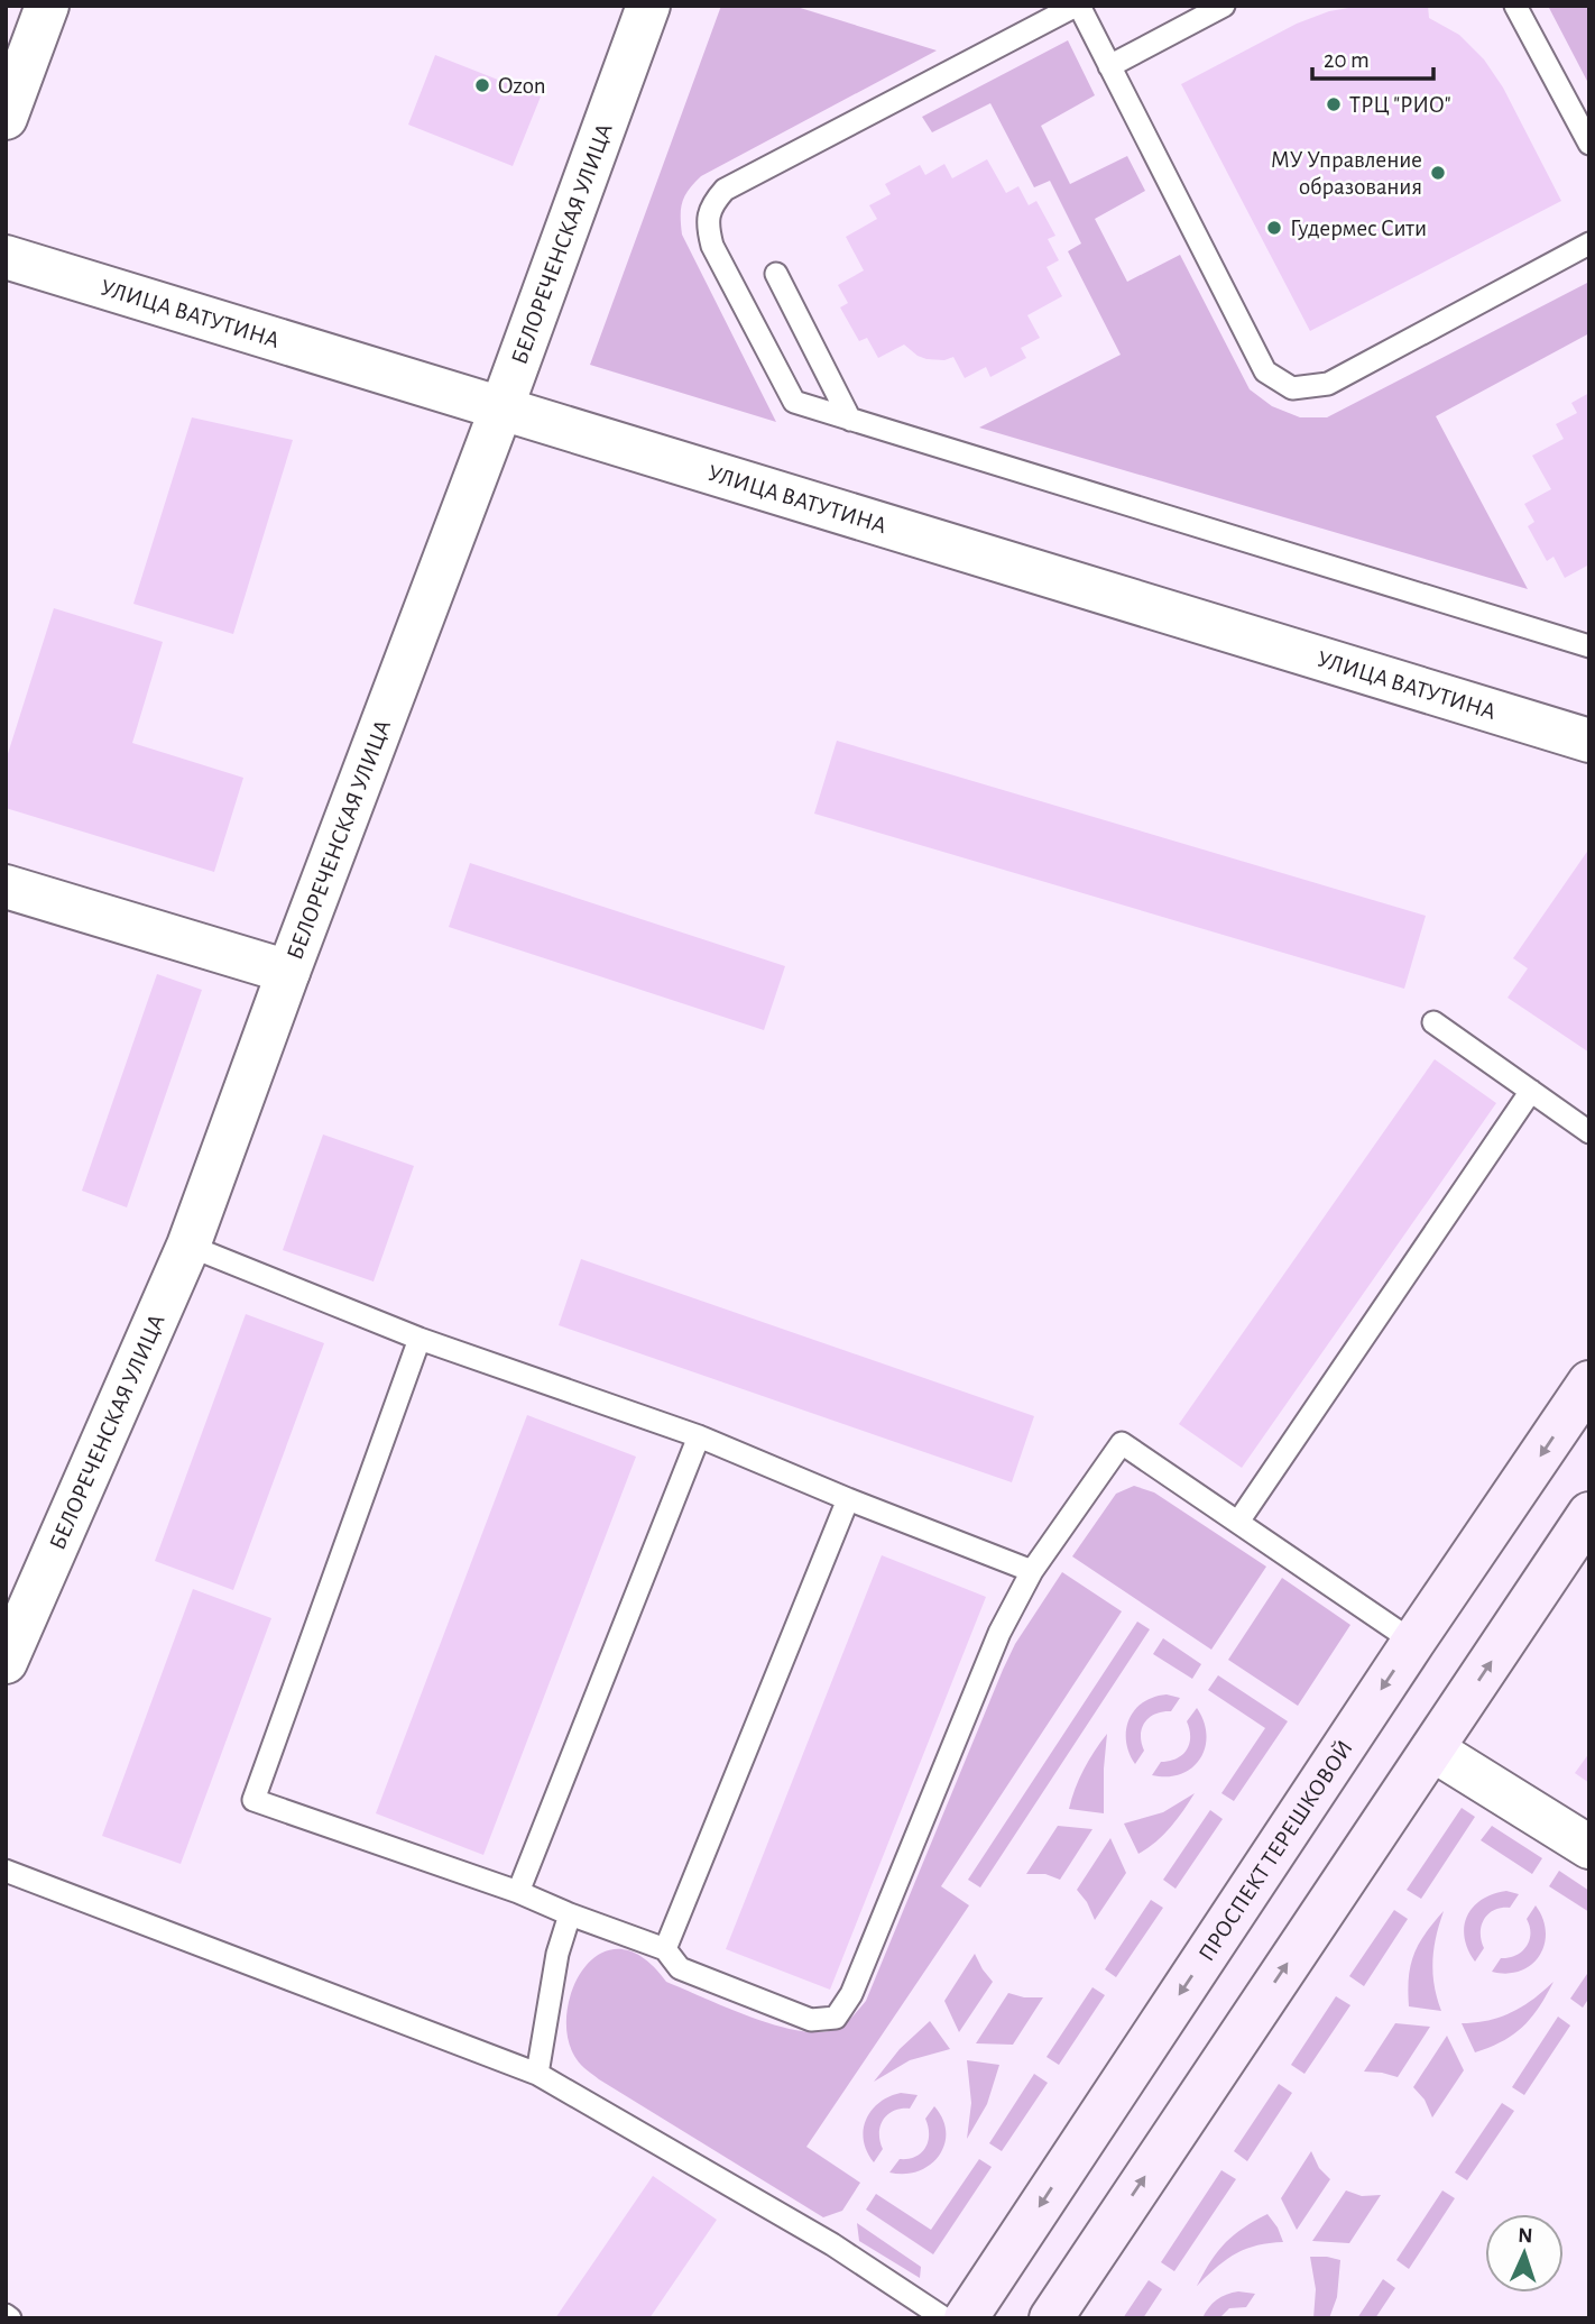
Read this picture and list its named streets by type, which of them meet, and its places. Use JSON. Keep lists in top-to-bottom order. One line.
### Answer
{"streets":{"main road":["ПРОСПЕКТ ТЕРЕШКОВОЙ"],"street":["БЕЛОРЕЧЕНСКАЯ УЛИЦА","УЛИЦА ВАТУТИНА"]},"crossings":[["БЕЛОРЕЧЕНСКАЯ УЛИЦА","УЛИЦА ВАТУТИНА"]],"places":["Ozon","ТРЦ \"РИО\"","МУ Управление образования","Гудермес Сити"],"scale_bar":"20 m","north":"top"}
